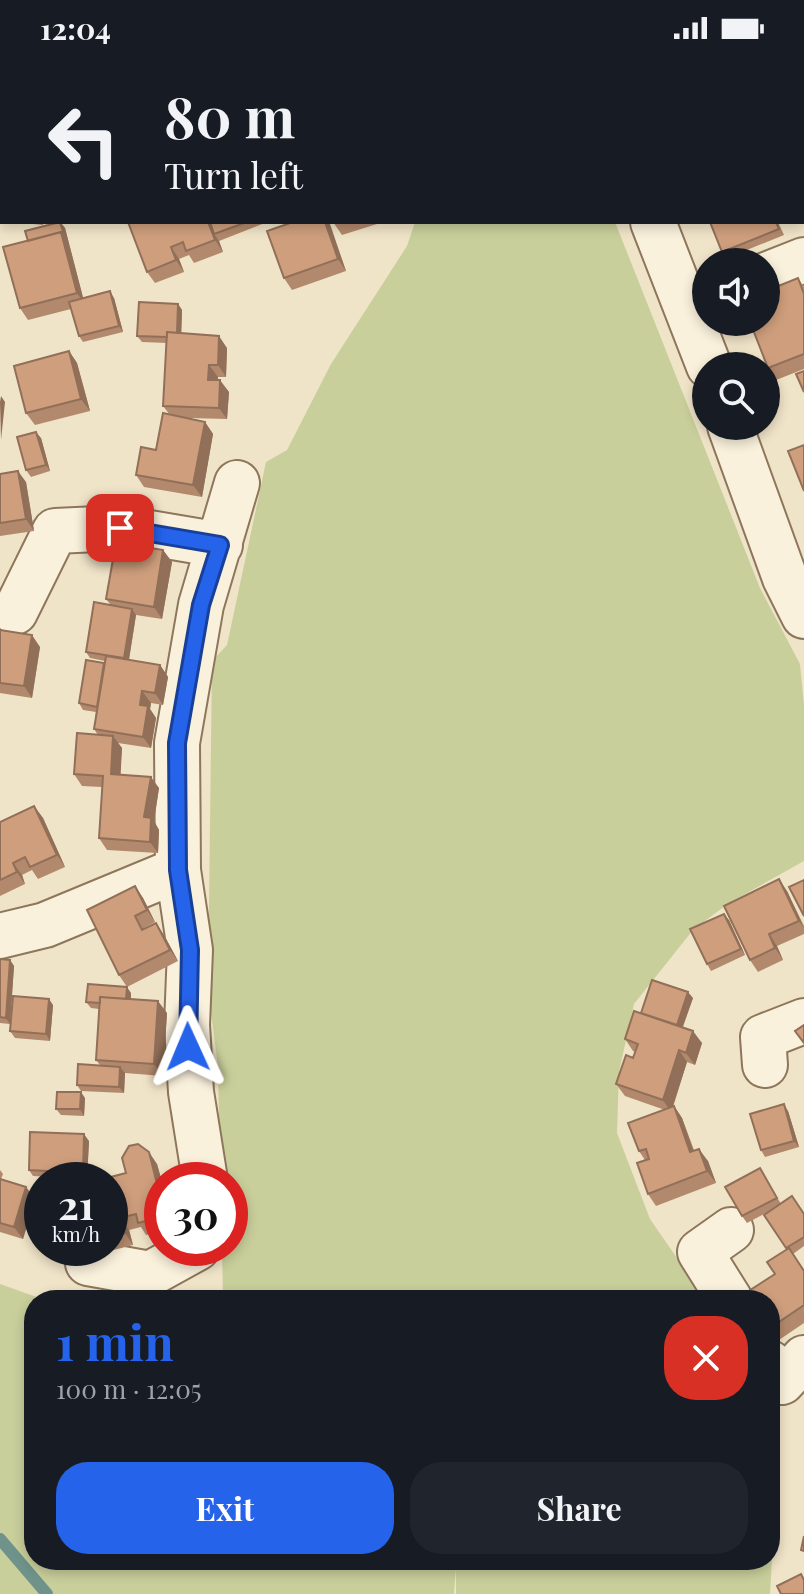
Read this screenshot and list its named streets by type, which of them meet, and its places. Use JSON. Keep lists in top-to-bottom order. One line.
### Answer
{"page":{"status":"12:04","turn":["80 m","Turn left"],"speed":"21 km/h","limit":"30","heading":["1 min","100 m · 12:05"],"buttons":["Exit","Share"]}}
